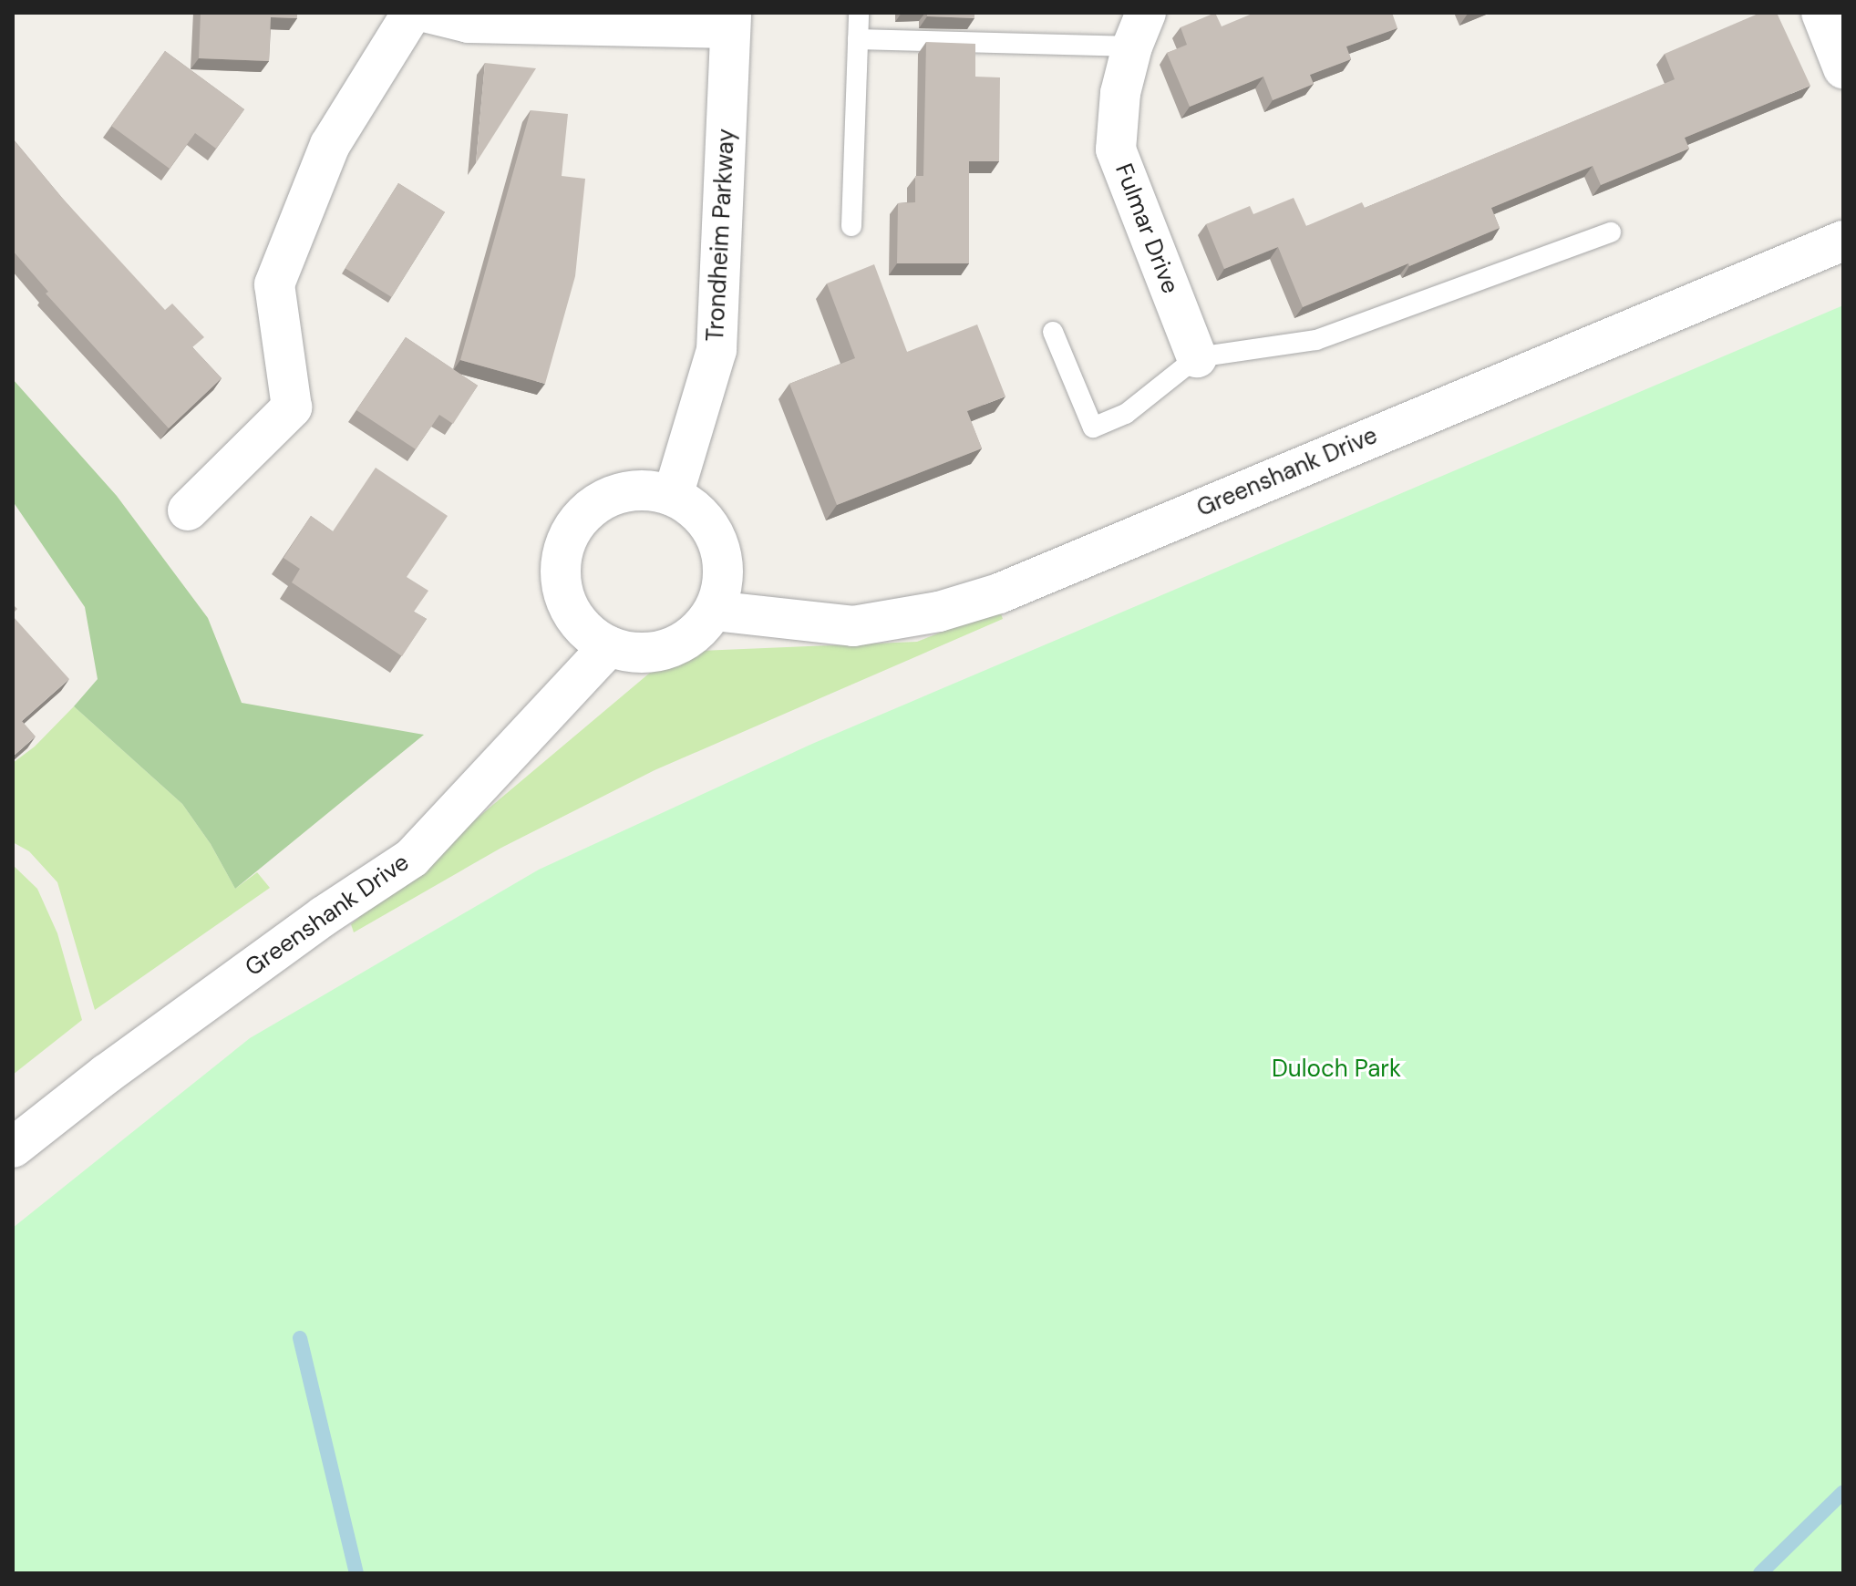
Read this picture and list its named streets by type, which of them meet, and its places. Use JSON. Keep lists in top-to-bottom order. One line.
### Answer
{"streets":{"street":["Fulmar Drive","Trondheim Parkway","Greenshank Drive"]},"crossings":[["Trondheim Parkway","Greenshank Drive"]],"parks":["Duloch Park"]}
